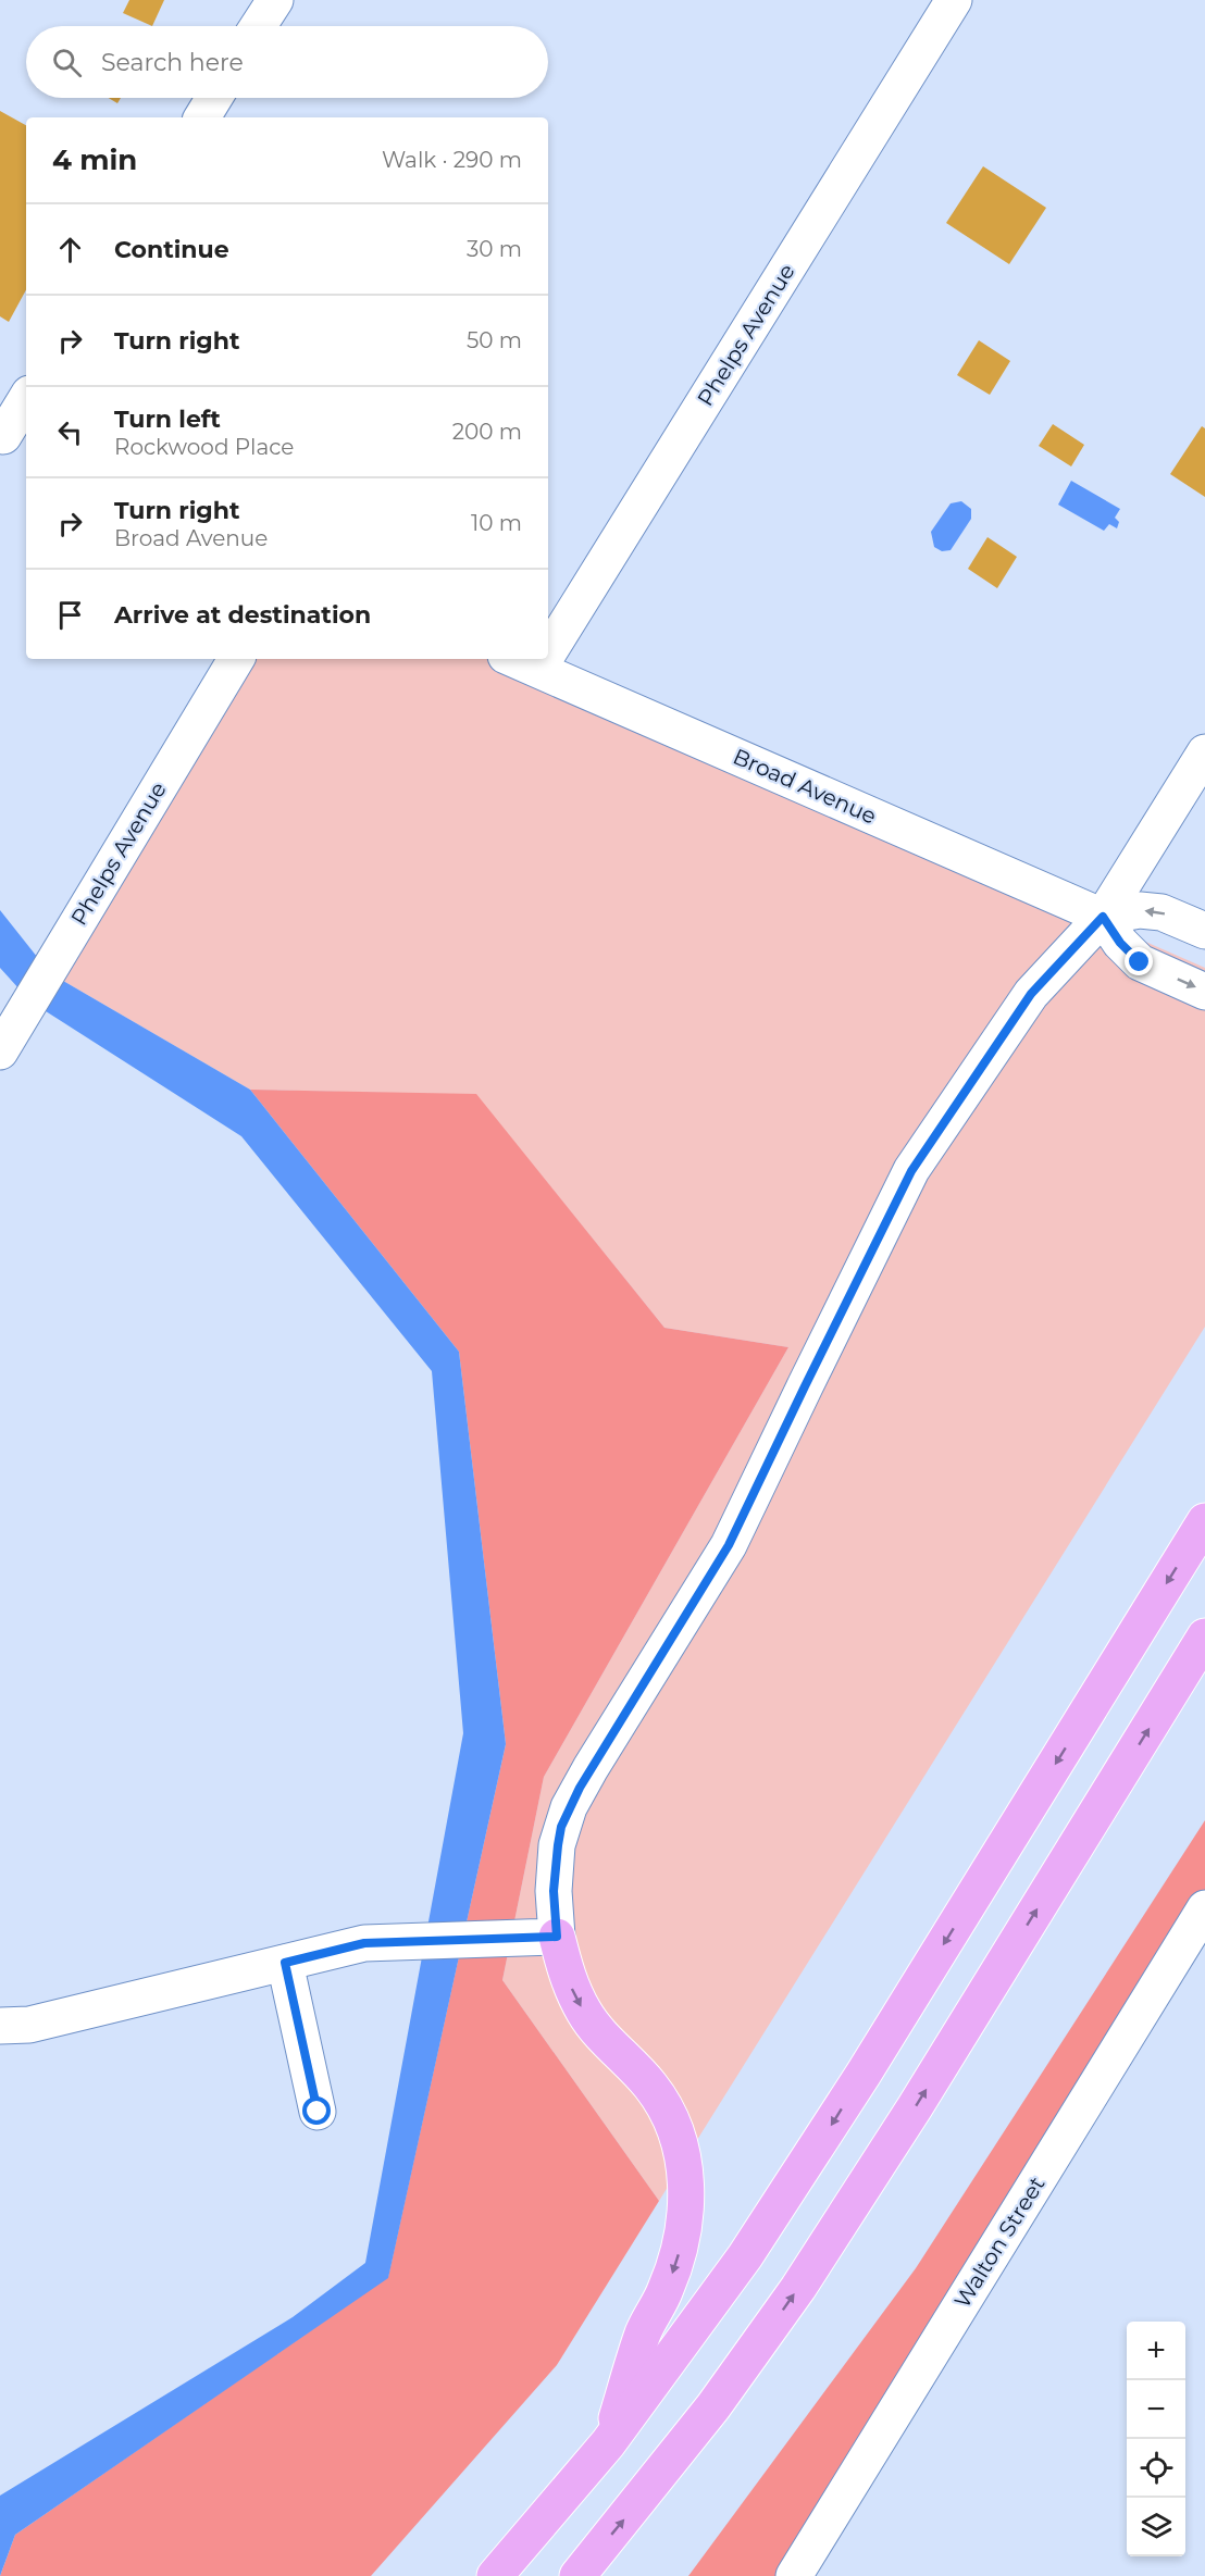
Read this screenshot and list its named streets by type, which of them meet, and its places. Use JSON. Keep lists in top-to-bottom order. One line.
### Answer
{"streets":{"street":["Phelps Avenue","Broad Avenue","Walton Street"]},"page":{"search":"Search here","heading":["4 min","Walk · 290 m"],"list":[["Continue","30 m"],["Turn right","50 m"],["Turn left","Rockwood Place","200 m"],["Turn right","Broad Avenue","10 m"],"Arrive at destination"],"map_buttons":["+","−"]}}
